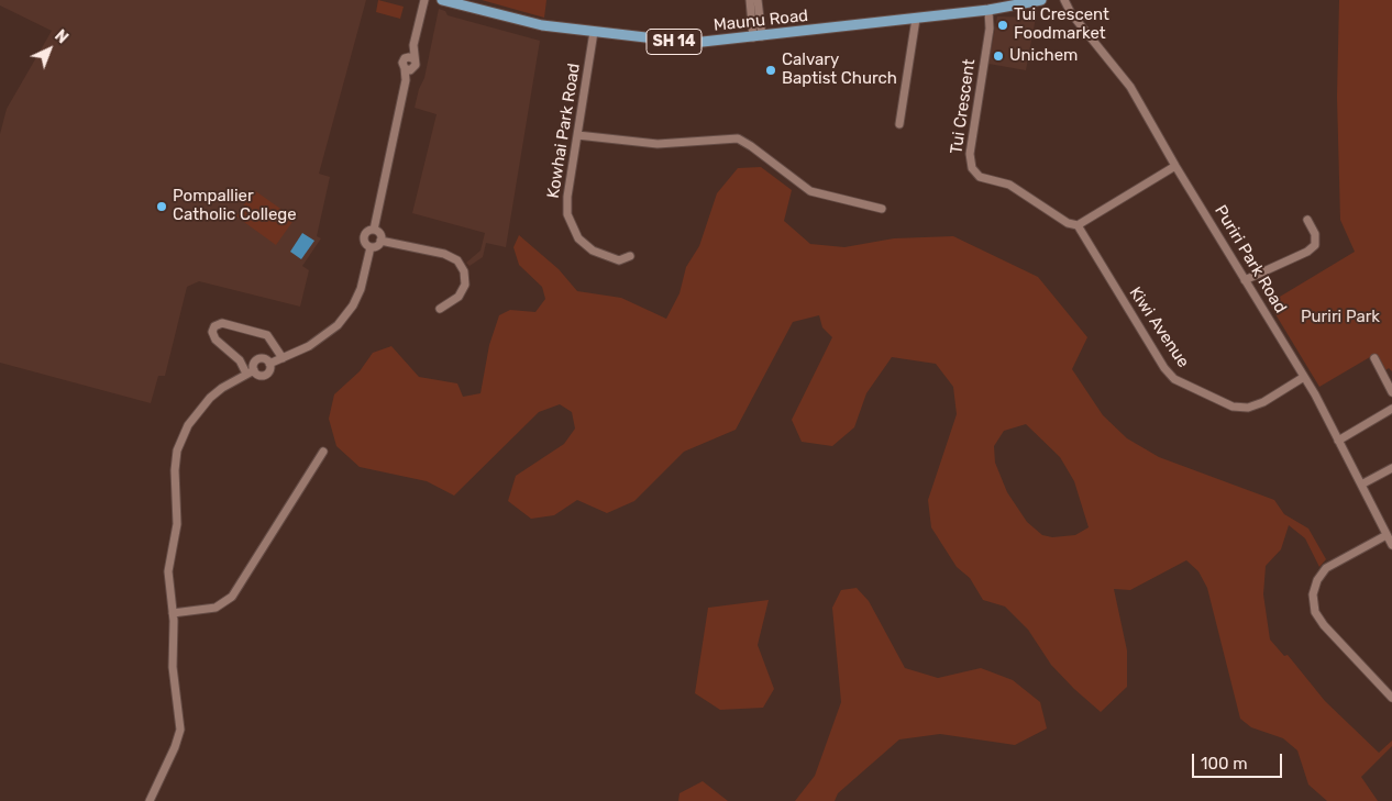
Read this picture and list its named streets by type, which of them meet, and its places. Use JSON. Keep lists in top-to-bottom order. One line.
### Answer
{"streets":{"main road":["Maunu Road","SH 14"],"street":["Tui Crescent","Kowhai Park Road","Puriri Park Road","Kiwi Avenue"]},"crossings":[["Maunu Road","Tui Crescent"],["Maunu Road","Kowhai Park Road"],["Tui Crescent","Kiwi Avenue"],["Puriri Park Road","Kiwi Avenue"]],"parks":["Puriri Park"],"places":["Tui Crescent Foodmarket","Unichem","Calvary Baptist Church","Pompallier Catholic College"],"scale_bar":"100 m","north":"top right"}
